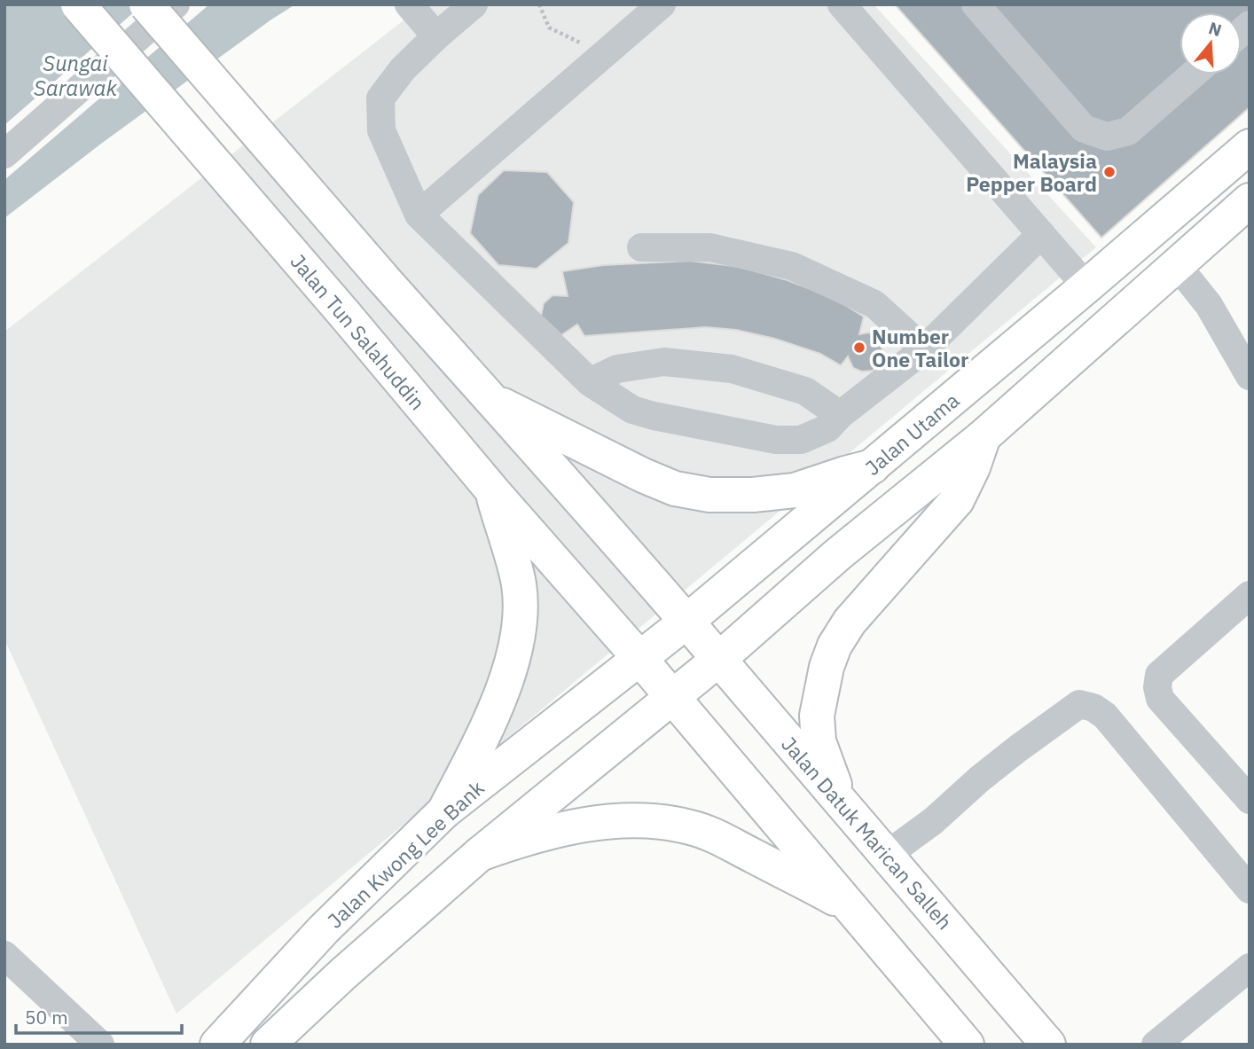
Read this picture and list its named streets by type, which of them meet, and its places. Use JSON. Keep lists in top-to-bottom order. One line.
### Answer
{"streets":{"main road":["Jalan Tun Salahuddin","Jalan Utama","Jalan Datuk Marican Salleh","Jalan Kwong Lee Bank"]},"crossings":[["Jalan Tun Salahuddin","Jalan Utama"],["Jalan Tun Salahuddin","Jalan Kwong Lee Bank"],["Jalan Utama","Jalan Datuk Marican Salleh"],["Jalan Utama","Jalan Kwong Lee Bank"]],"water":["Sungai Sarawak"],"places":["Malaysia Pepper Board","Number One Tailor"],"scale_bar":"50 m","north":"top"}
